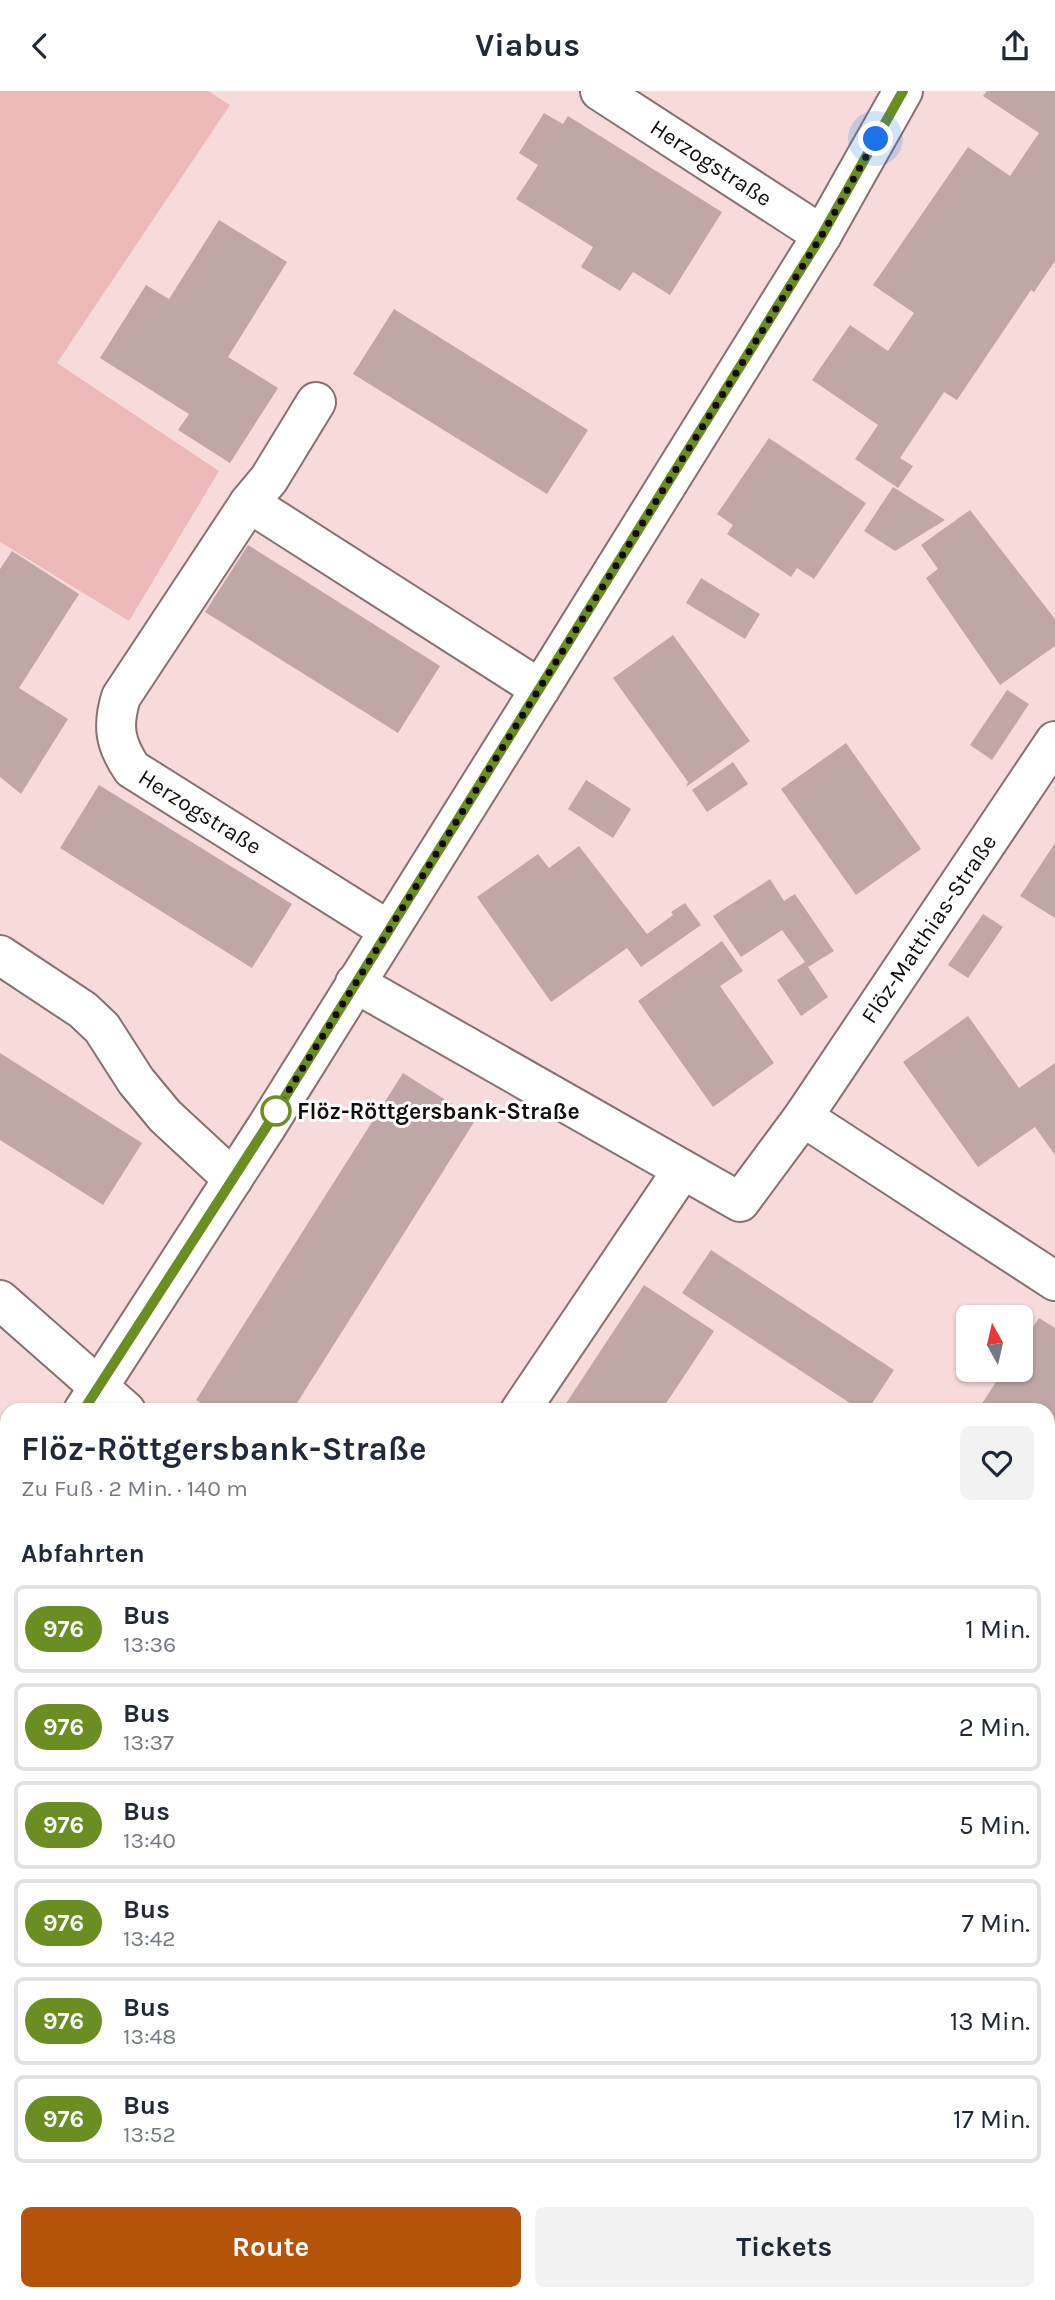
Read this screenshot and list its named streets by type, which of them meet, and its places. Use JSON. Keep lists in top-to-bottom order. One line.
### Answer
{"streets":{"street":["Herzogstraße","Flöz-Matthias-Straße"]},"places":["Flöz-Röttgersbank-Straße"],"lines":["bus line 976"],"north":"top","page":{"header":"Viabus","heading":[["Flöz-Röttgersbank-Straße","Zu Fuß · 2 Min. · 140 m"],"Abfahrten"],"list":[{"mark":"976","name":"Bus","note":"13:36","value":"1 Min."},{"mark":"976","name":"Bus","note":"13:37","value":"2 Min."},{"mark":"976","name":"Bus","note":"13:40","value":"5 Min."},{"mark":"976","name":"Bus","note":"13:42","value":"7 Min."},{"mark":"976","name":"Bus","note":"13:48","value":"13 Min."},{"mark":"976","name":"Bus","note":"13:52","value":"17 Min."}],"buttons":["Route","Tickets"]}}
